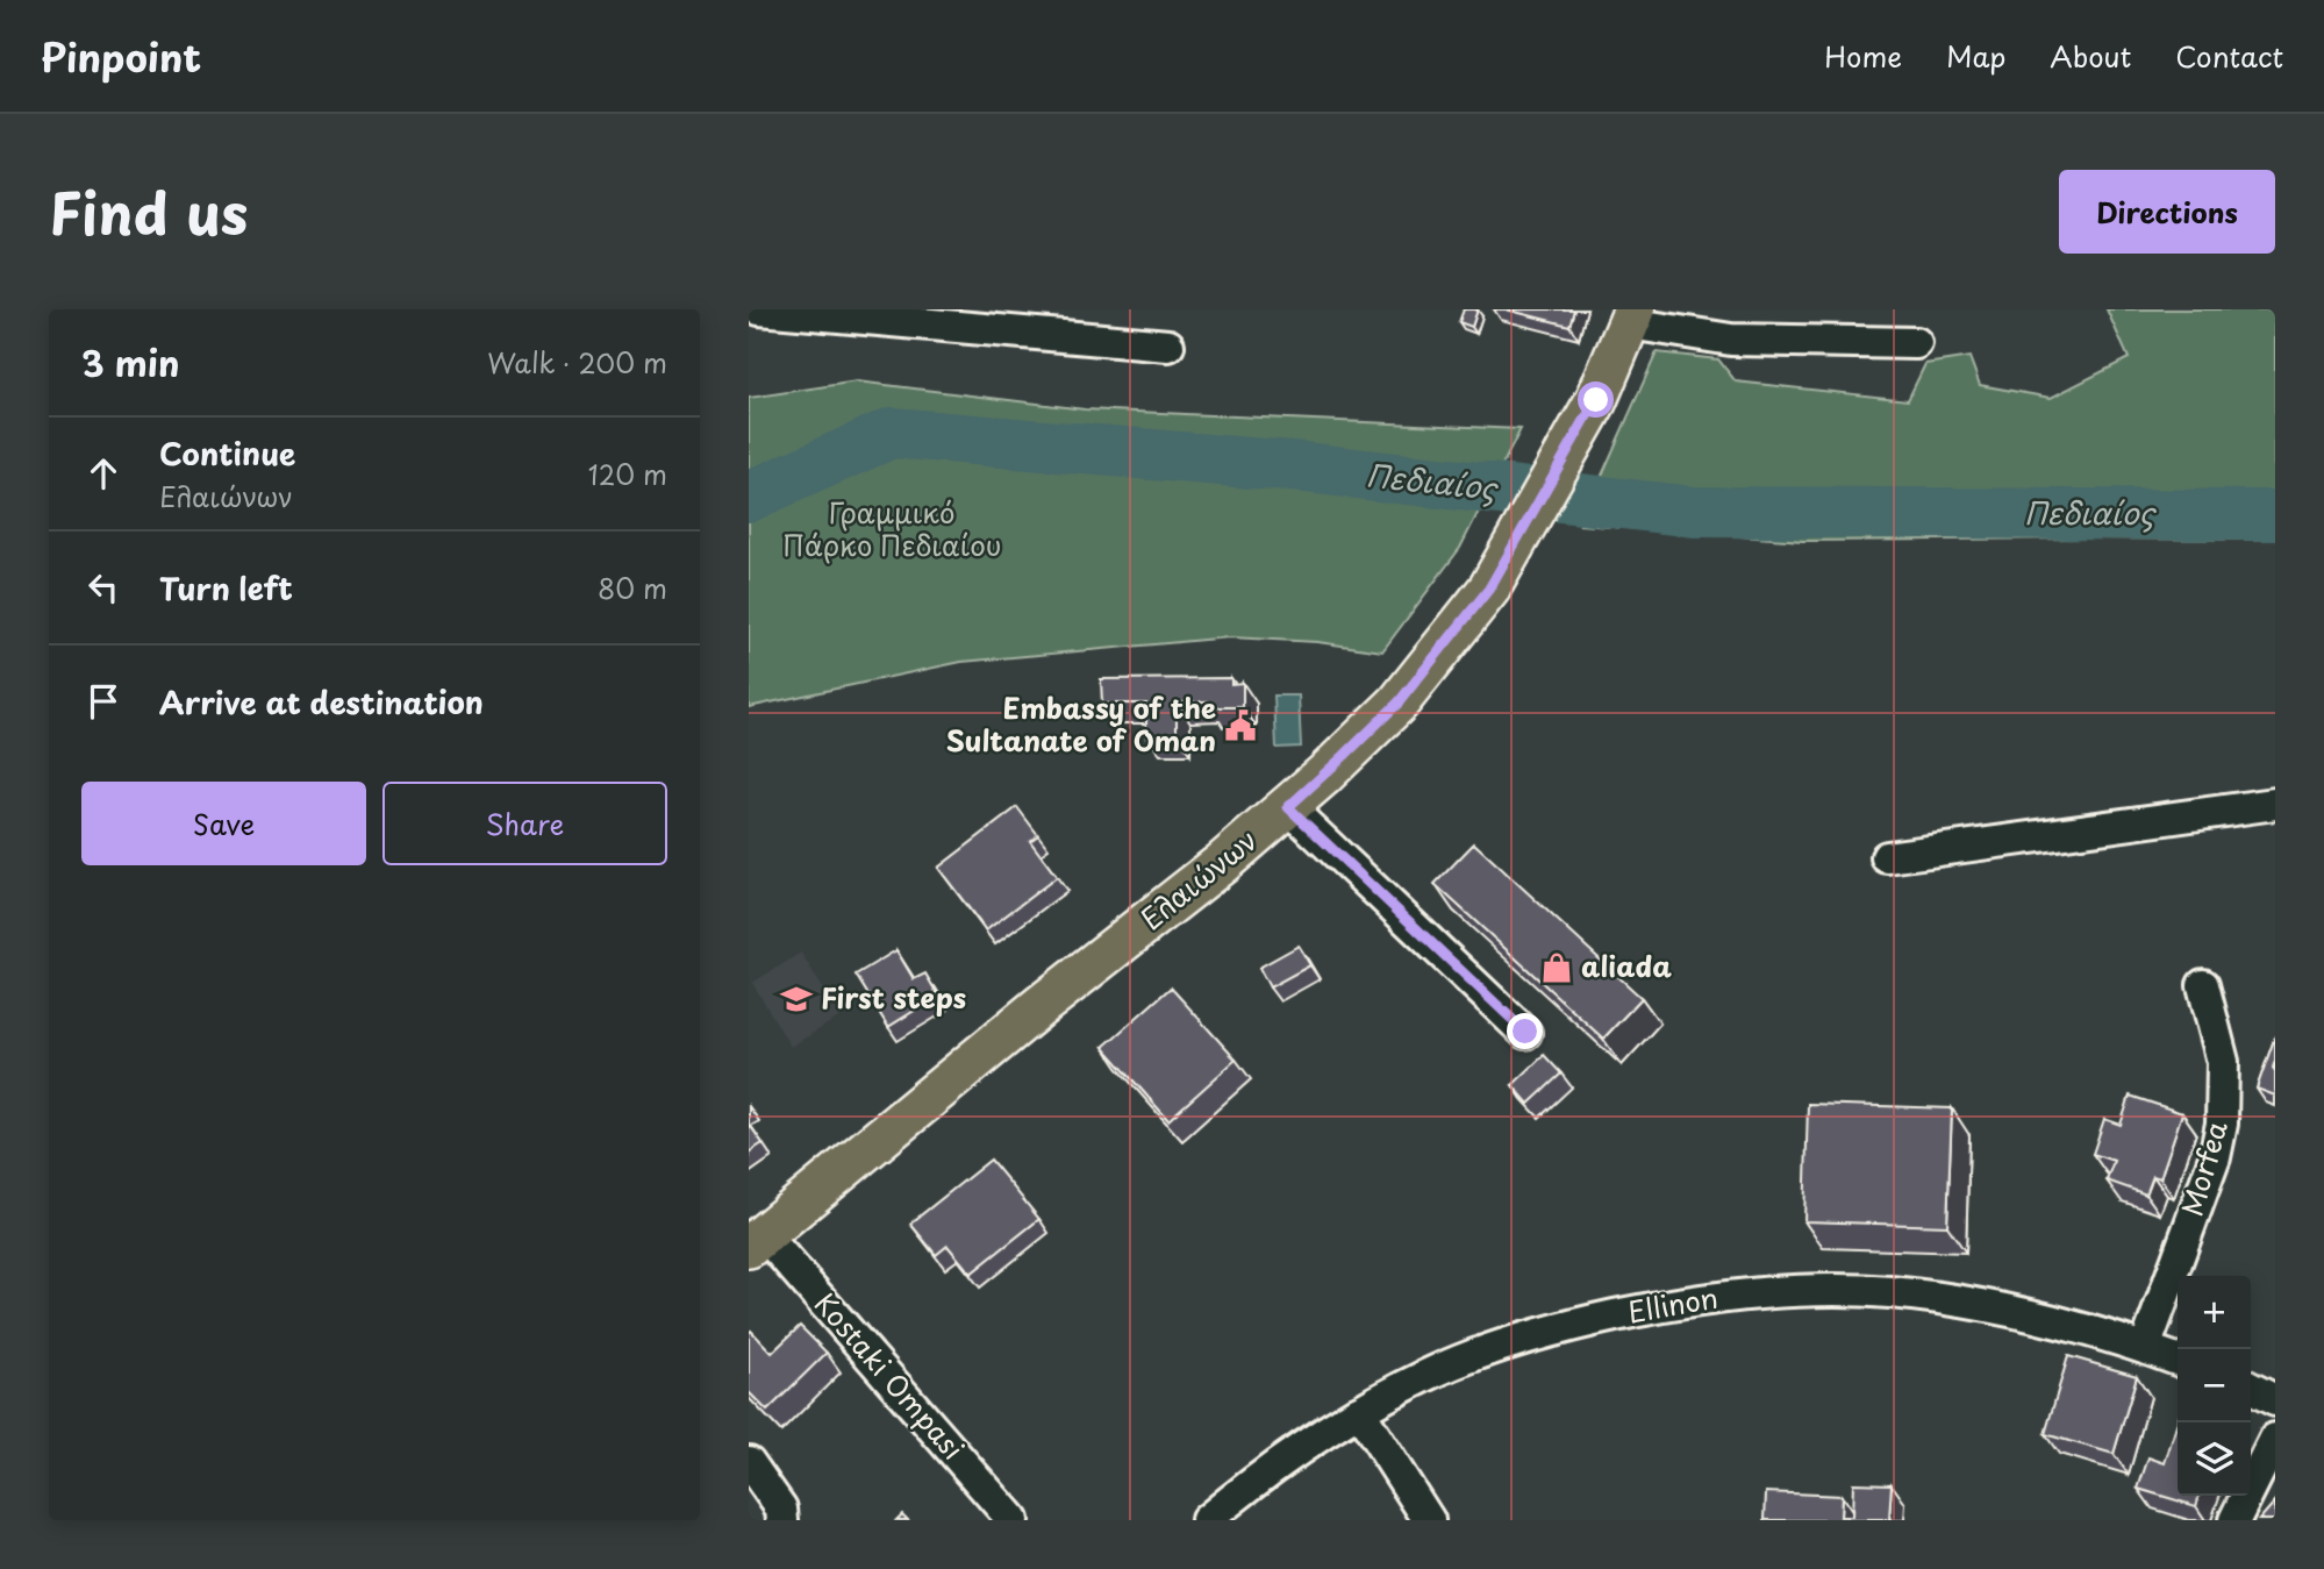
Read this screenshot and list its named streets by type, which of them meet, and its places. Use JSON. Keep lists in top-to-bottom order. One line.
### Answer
{"streets":{"main road":["Ελαιώνων"],"street":["Morfea","Ellinon","Kostaki Ompasi"]},"crossings":[["Ελαιώνων","Kostaki Ompasi"],["Morfea","Ellinon"]],"water":["Πεδιαίος"],"parks":["Γραμμικό Πάρκο Πεδιαίου"],"places":{"public building":["Embassy of the Sultanate of Oman"],"shop":["aliada"],"school or university":["First steps"]},"page":{"header":"Pinpoint","nav":["Home","Map","About","Contact"],"title":"Find us","buttons":["Directions",["Save","Share"]],"heading":["3 min","Walk · 200 m"],"list":[["Continue","Ελαιώνων","120 m"],["Turn left","80 m"],"Arrive at destination"],"map_buttons":["+","−"]}}
